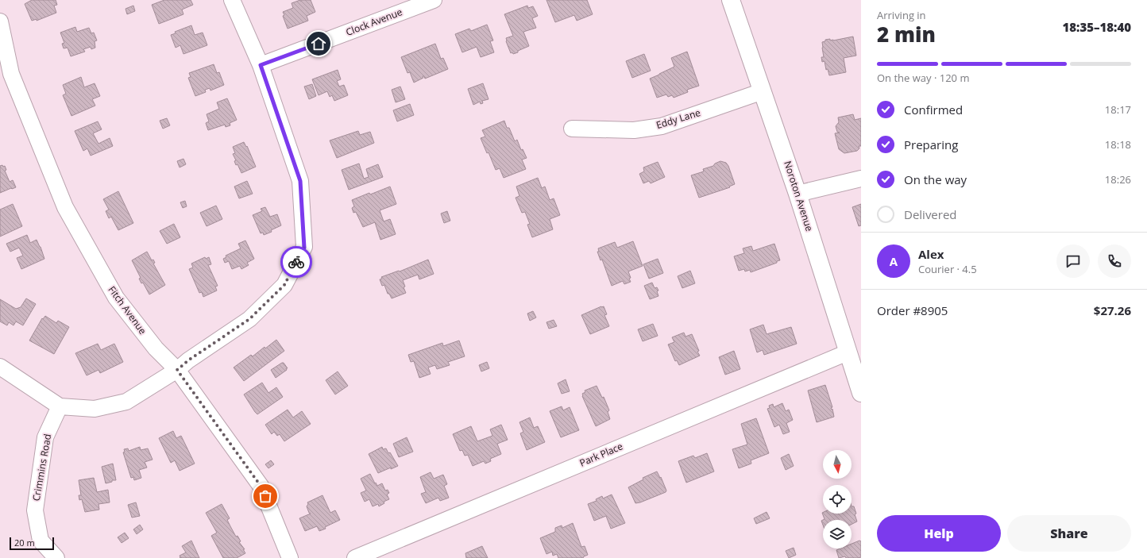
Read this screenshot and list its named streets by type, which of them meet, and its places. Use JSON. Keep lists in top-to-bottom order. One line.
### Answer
{"streets":{"main road":["Noroton Avenue"],"street":["Clock Avenue","Eddy Lane","Fitch Avenue","Park Place","Crimmins Road"]},"crossings":[["Eddy Lane","Noroton Avenue"],["Noroton Avenue","Park Place"]],"scale_bar":"20 m","north":"bottom","page":{"heading":["2 min","Arriving in","18:35–18:40"],"panel":["Alex","Courier · 4.5","Order #8905","$27.26"],"bar":"On the way · 120 m","list":[["Confirmed","18:17"],["Preparing","18:18"],["On the way","18:26"],"Delivered"],"round":"A","buttons":["Help","Share"],"scale":"20 m"}}
